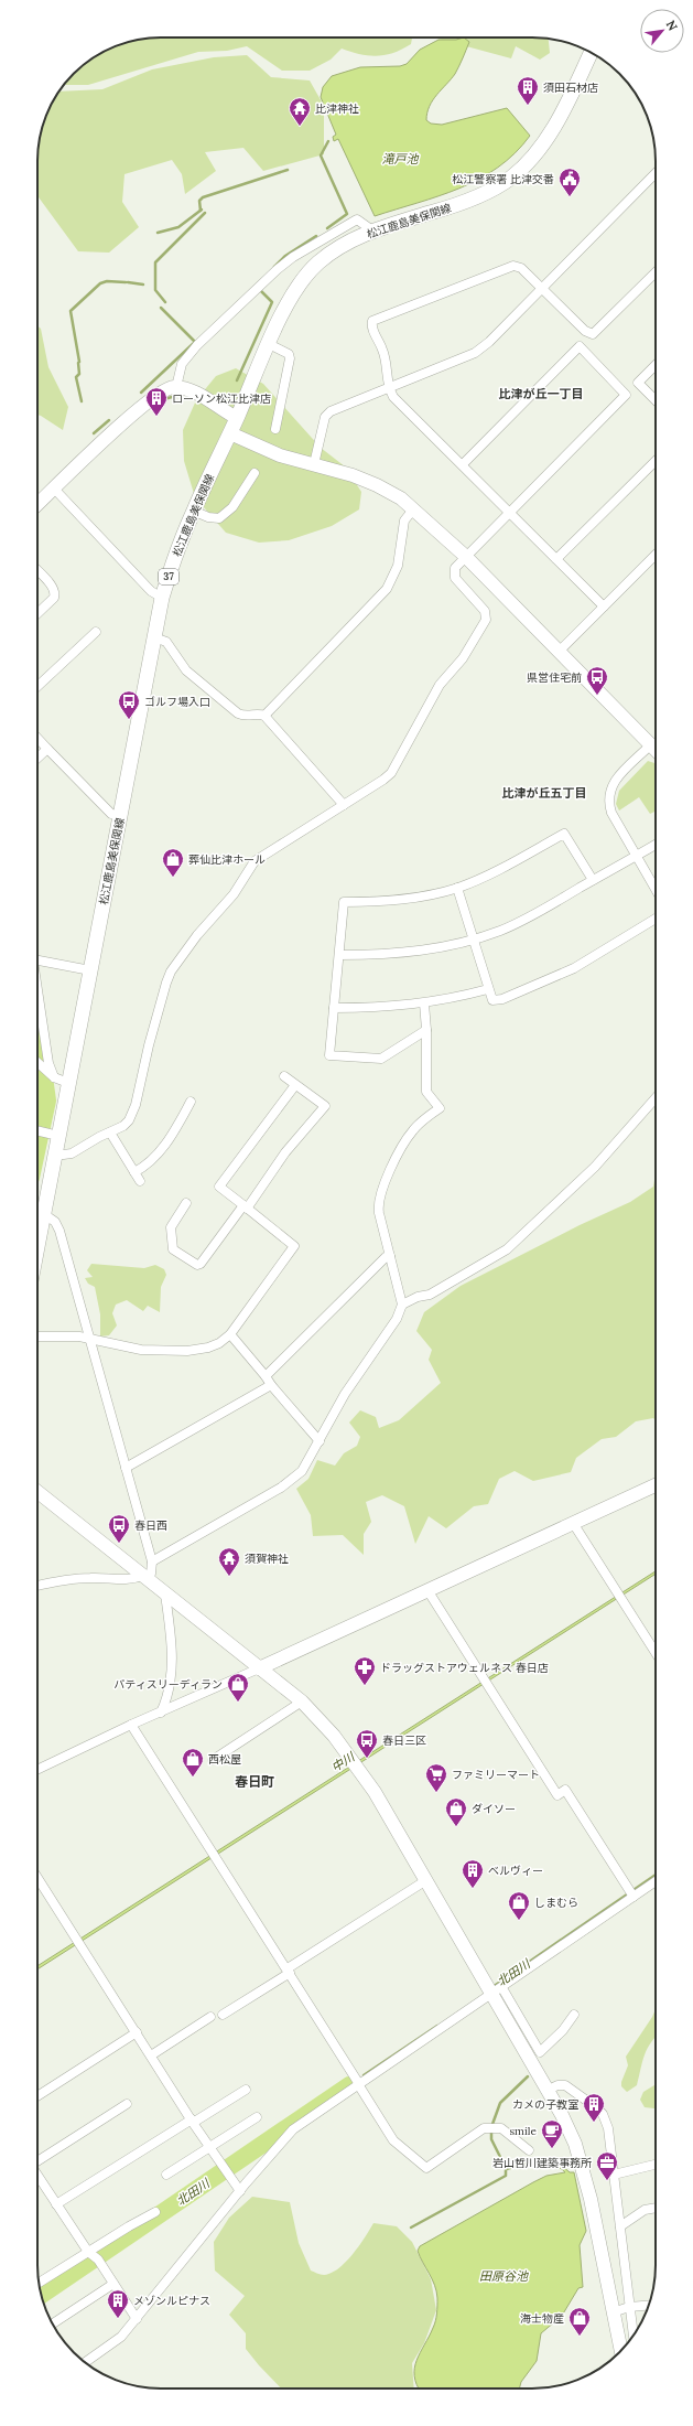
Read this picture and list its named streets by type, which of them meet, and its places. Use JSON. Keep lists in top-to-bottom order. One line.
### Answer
{"streets":{"main road":["松江鹿島美保関線","37"]},"districts":["比津が丘一丁目","比津が丘五丁目","春日町"],"water":["滝戸池","中川","北田川","田原谷池"],"places":{"building":["須田石材店","ローソン松江比津店","ベルヴィー","カメの子教室","メゾンルピナス"],"temple":["比津神社","須賀神社"],"public building":["松江警察署 比津交番"],"bus stop":["県営住宅前","ゴルフ場入口","春日西","春日三区"],"shop":["葬仙比津ホール","パティスリーディラン","西松屋","ダイソー","しまむら","海士物産"],"pharmacy":["ドラッグストアウェルネス 春日店"],"supermarket":["ファミリーマート"],"cafe":["smile"],"office":["岩山哲川建築事務所"]},"north":"top right"}
